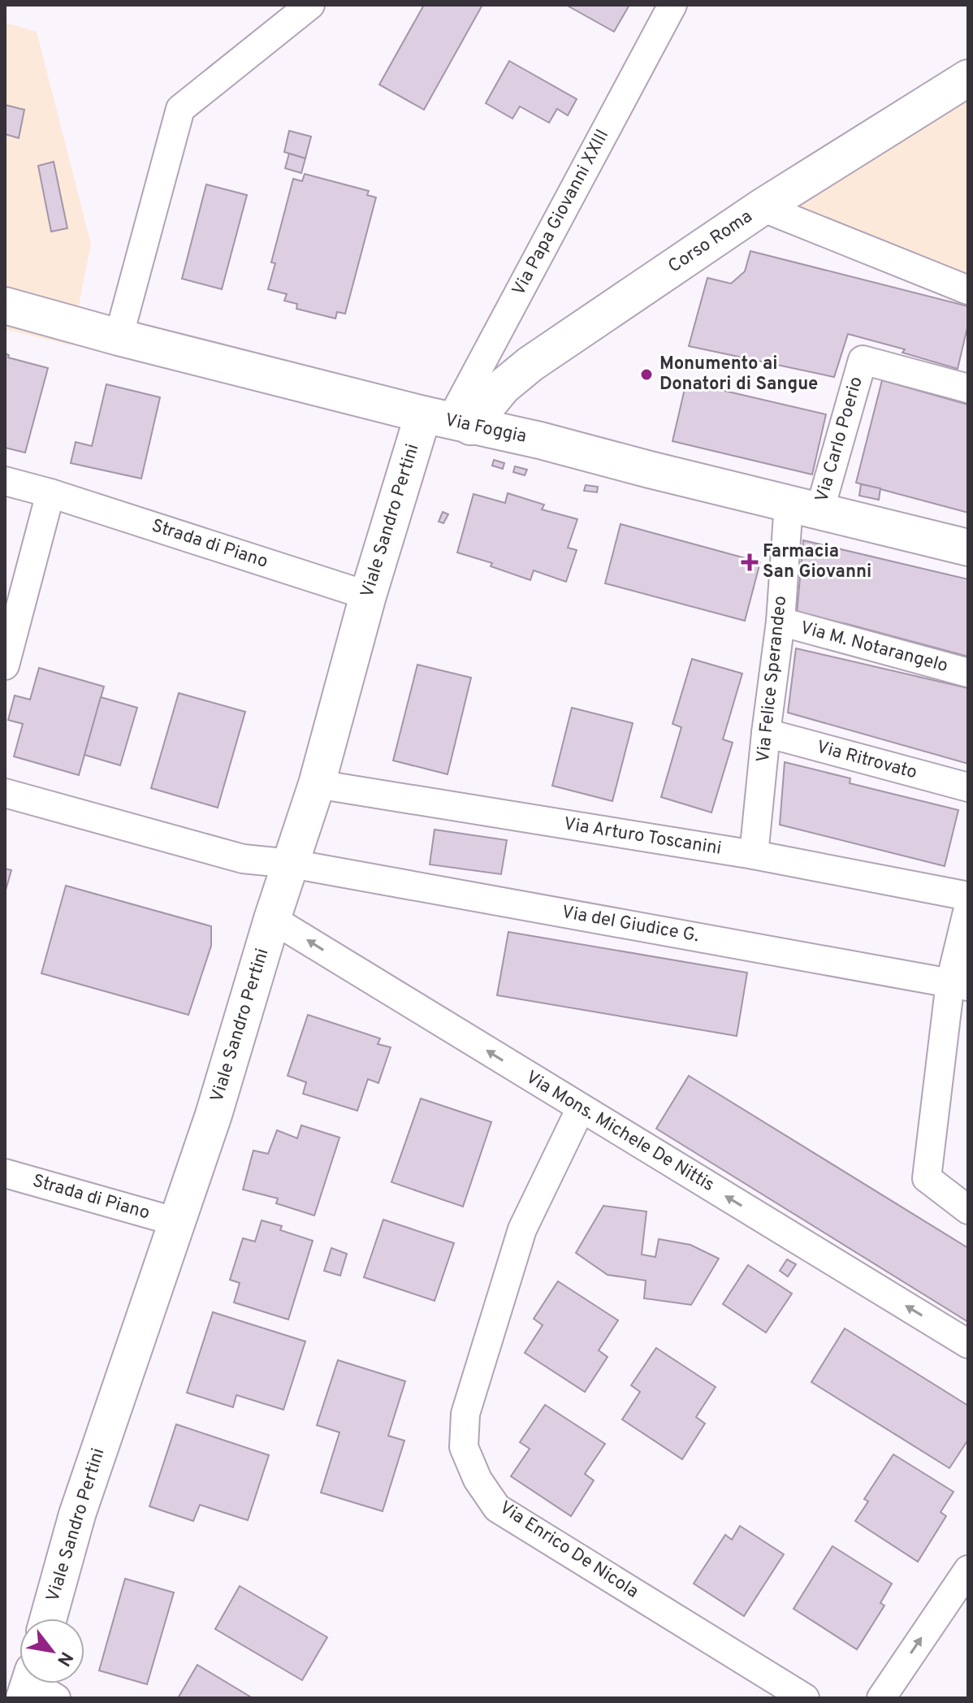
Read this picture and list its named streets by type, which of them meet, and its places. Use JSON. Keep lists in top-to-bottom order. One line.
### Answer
{"streets":{"main road":["Corso Roma","Via Foggia","Viale Sandro Pertini"],"street":["Via Papa Giovanni XXIII","Via Carlo Poerio","Strada di Piano","Via M. Notarangelo","Via Felice Sperandeo","Via Ritrovato","Via Arturo Toscanini","Via del Giudice G.","Via Mons. Michele De Nittis","Via Enrico De Nicola"]},"crossings":[["Via Papa Giovanni XXIII","Corso Roma"],["Via Papa Giovanni XXIII","Via Foggia"],["Via Papa Giovanni XXIII","Viale Sandro Pertini"],["Corso Roma","Via Foggia"],["Corso Roma","Viale Sandro Pertini"],["Via Foggia","Via Carlo Poerio"],["Via Foggia","Viale Sandro Pertini"],["Via Foggia","Via Felice Sperandeo"],["Via Carlo Poerio","Via Felice Sperandeo"],["Viale Sandro Pertini","Strada di Piano"],["Viale Sandro Pertini","Via Arturo Toscanini"],["Viale Sandro Pertini","Via del Giudice G."],["Viale Sandro Pertini","Via Mons. Michele De Nittis"],["Via M. Notarangelo","Via Felice Sperandeo"],["Via Felice Sperandeo","Via Ritrovato"],["Via Felice Sperandeo","Via Arturo Toscanini"],["Via Mons. Michele De Nittis","Via Enrico De Nicola"]],"one_way":["Via Mons. Michele De Nittis"],"places":{"other":["Monumento ai Donatori di Sangue"],"health":["Farmacia San Giovanni"]},"north":"bottom right"}
